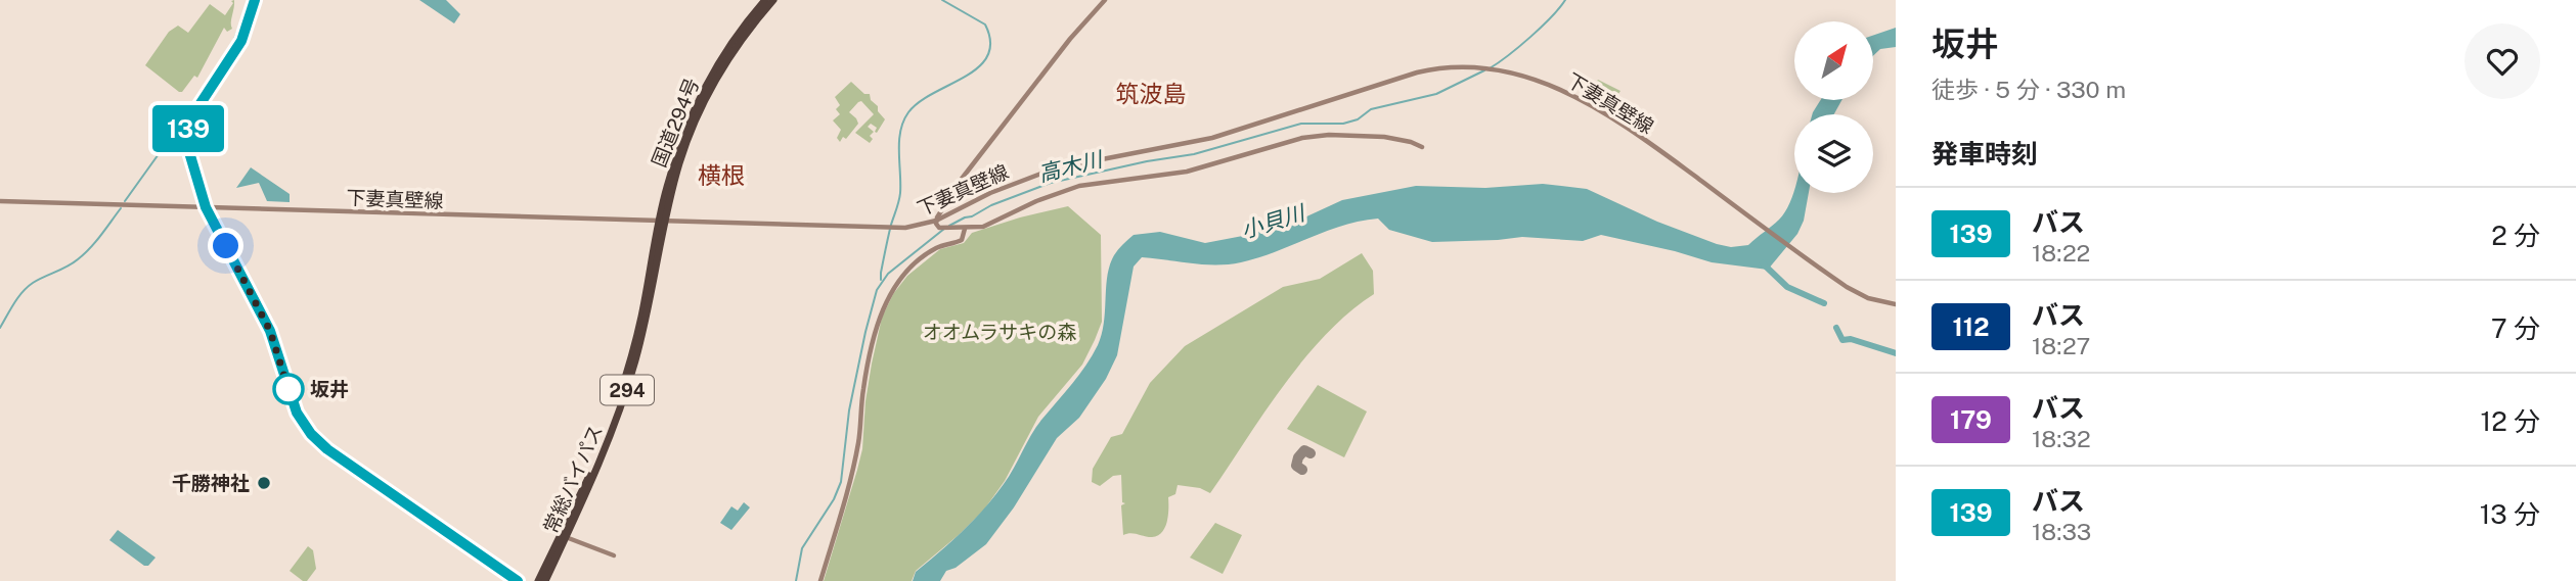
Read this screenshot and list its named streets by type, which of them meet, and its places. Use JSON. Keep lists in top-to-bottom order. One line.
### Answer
{"streets":{"highway":["国道294号","294","常総バイパス"],"main road":["下妻真壁線"]},"crossings":[["下妻真壁線","国道294号"],["下妻真壁線","常総バイパス"],["国道294号","常総バイパス"]],"districts":["筑波島","横根"],"water":["高木川","小貝川"],"parks":["オオムラサキの森"],"places":["坂井","千勝神社"],"lines":["bus line 139"],"north":"top right","page":{"on_map":"139","heading":[["坂井","徒歩 · 5 分 · 330 m"],"発車時刻"],"list":[{"mark":"139","name":"バス","note":"18:22","value":"2 分"},{"mark":"112","name":"バス","note":"18:27","value":"7 分"},{"mark":"179","name":"バス","note":"18:32","value":"12 分"},{"mark":"139","name":"バス","note":"18:33","value":"13 分"}]}}
